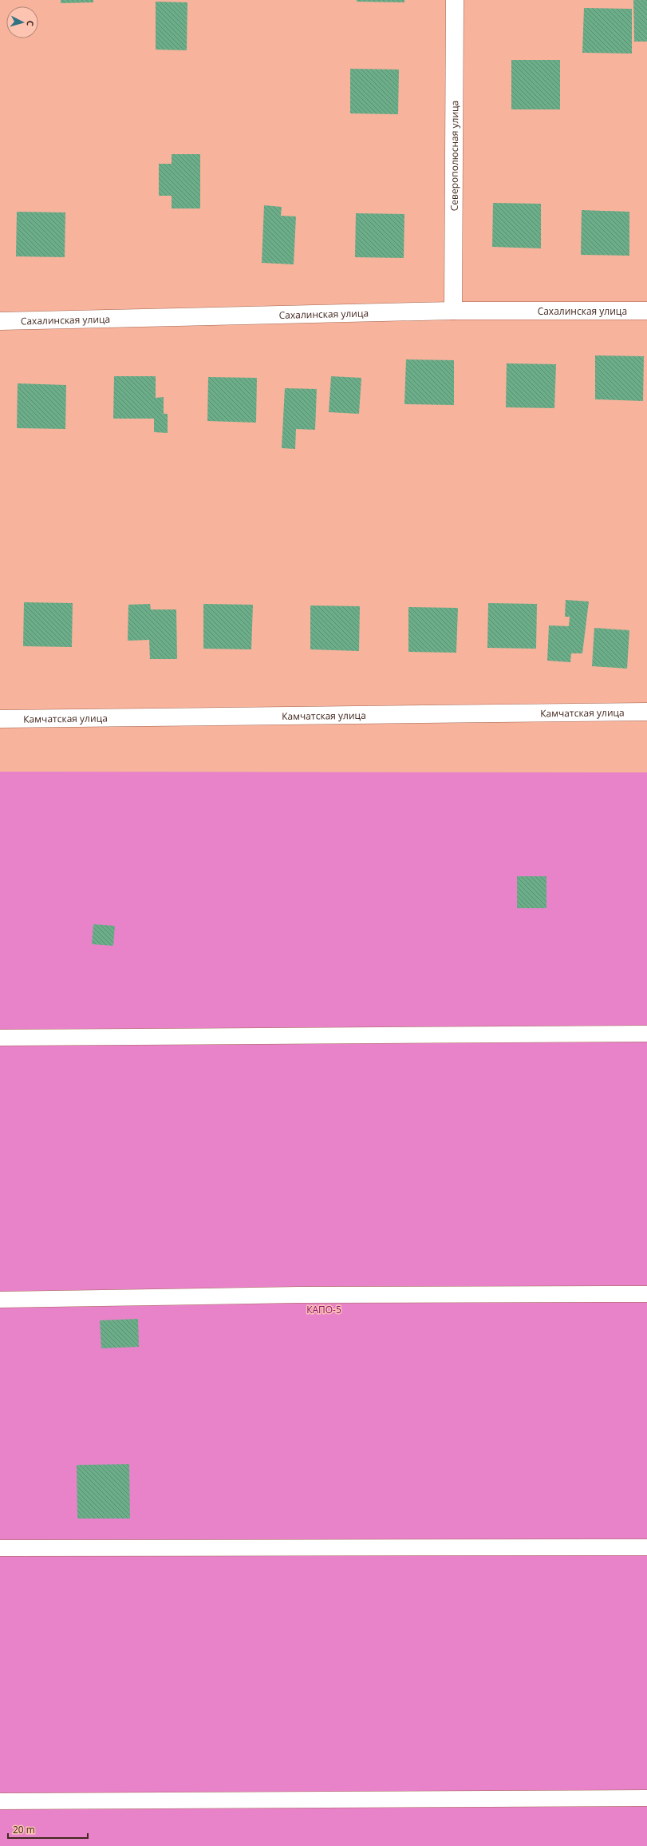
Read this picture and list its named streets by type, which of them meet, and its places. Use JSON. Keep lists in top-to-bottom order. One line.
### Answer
{"streets":{"main road":["Северополюсная улица","Сахалинская улица","Камчатская улица"]},"crossings":[["Северополюсная улица","Сахалинская улица"]],"parks":["КАПО-5"],"scale_bar":"20 m","north":"right"}
